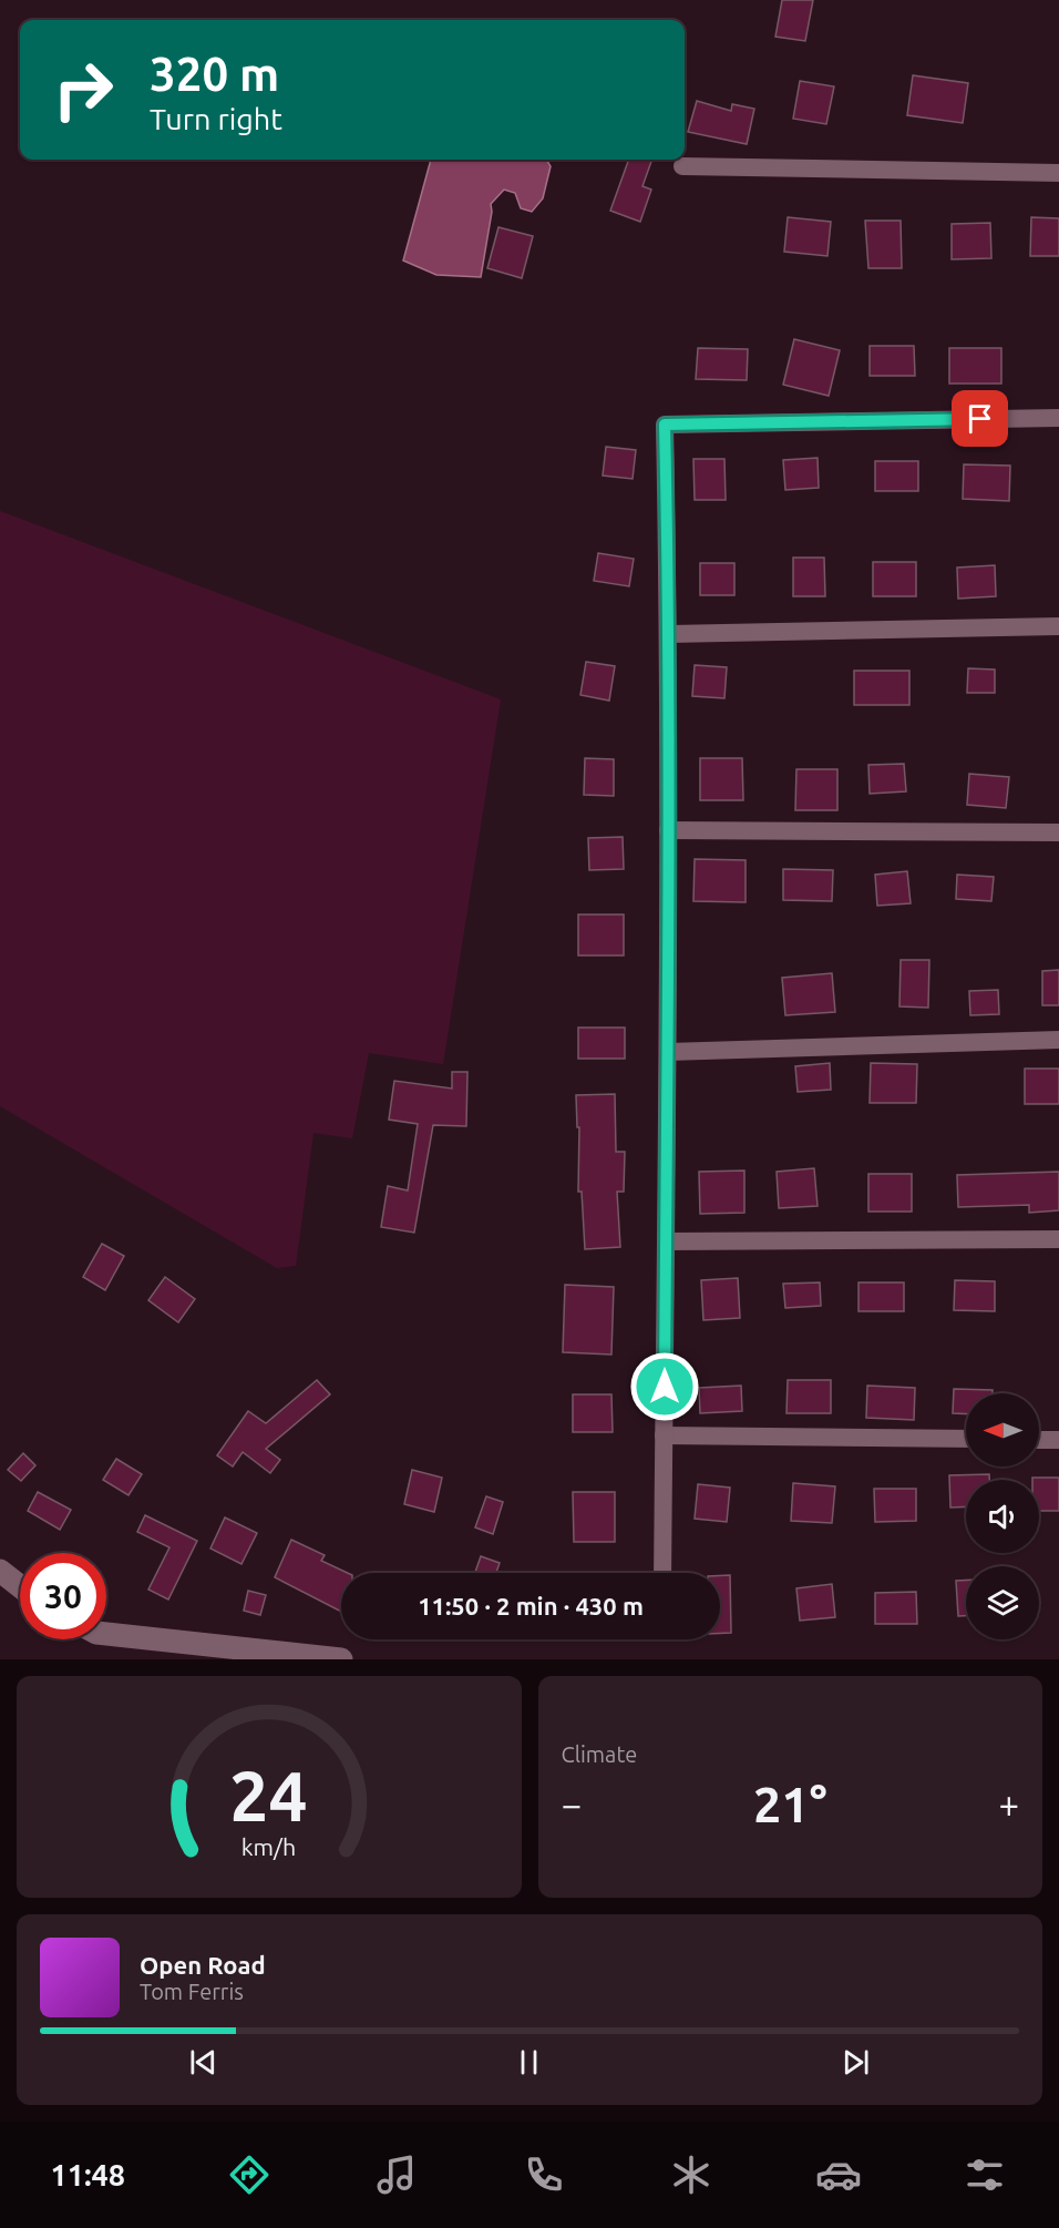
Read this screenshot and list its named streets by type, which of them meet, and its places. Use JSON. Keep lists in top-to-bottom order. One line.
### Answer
{"north":"left","page":{"turn":["320 m","Turn right"],"limit":"30","trip":"11:50 · 2 min · 430 m","tile":"Climate","heat":["−","21°","+"],"song":["Open Road","Tom Ferris"],"tabs":"11:48","gauge":["24","km/h"]}}
